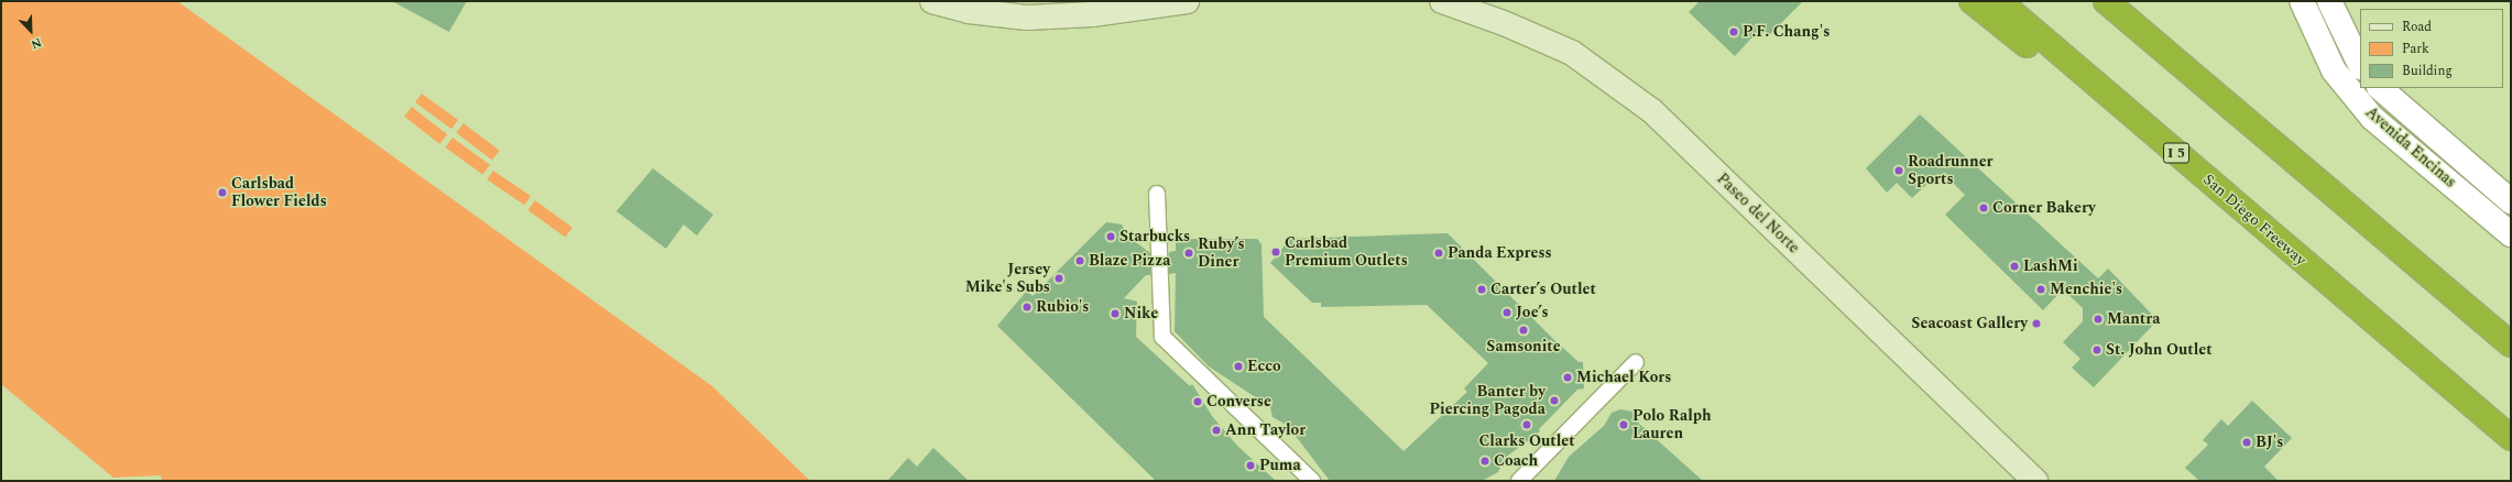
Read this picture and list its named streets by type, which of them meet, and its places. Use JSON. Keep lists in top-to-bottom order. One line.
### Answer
{"streets":{"highway":["I 5","San Diego Freeway"],"main road":["Paseo del Norte"],"street":["Avenida Encinas"]},"places":["P.F. Chang's","Roadrunner Sports","Carlsbad Flower Fields","Corner Bakery","Starbucks","Carlsbad Premium Outlets","Ruby’s Diner","Panda Express","Blaze Pizza","LashMi","Jersey Mike's Subs","Carter’s Outlet","Menchie's","Rubio's","Joe’s","Nike","Mantra","Seacoast Gallery","Samsonite","St. John Outlet","Ecco","Michael Kors","Banter by Piercing Pagoda","Converse","Clarks Outlet","Polo Ralph Lauren","Ann Taylor","BJ's","Coach","Puma"],"legend":["Road","Park","Building"],"north":"bottom right"}
